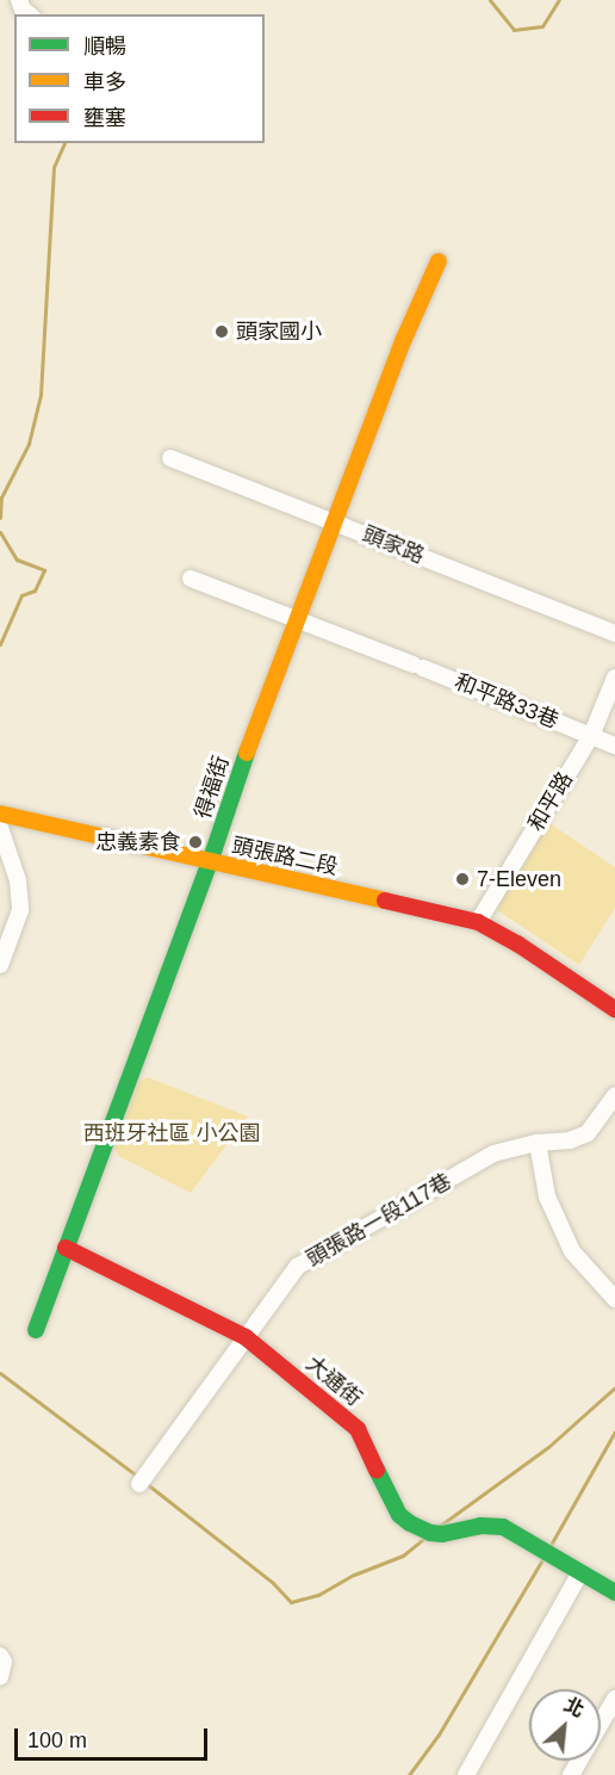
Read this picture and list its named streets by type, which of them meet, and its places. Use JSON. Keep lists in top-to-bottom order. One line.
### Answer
{"streets":{"street":["頭家路","和平路33巷","得福街","和平路","頭張路二段","頭張路一段117巷","大通街"]},"crossings":[["頭家路","得福街"],["和平路33巷","得福街"],["和平路33巷","和平路"],["得福街","頭張路二段"],["得福街","大通街"],["和平路","頭張路二段"],["頭張路一段117巷","大通街"]],"parks":["西班牙社區 小公園"],"places":["頭家國小","忠義素食","7-Eleven"],"legend":["順暢","車多","壅塞"],"scale_bar":"100 m","north":"top right"}
